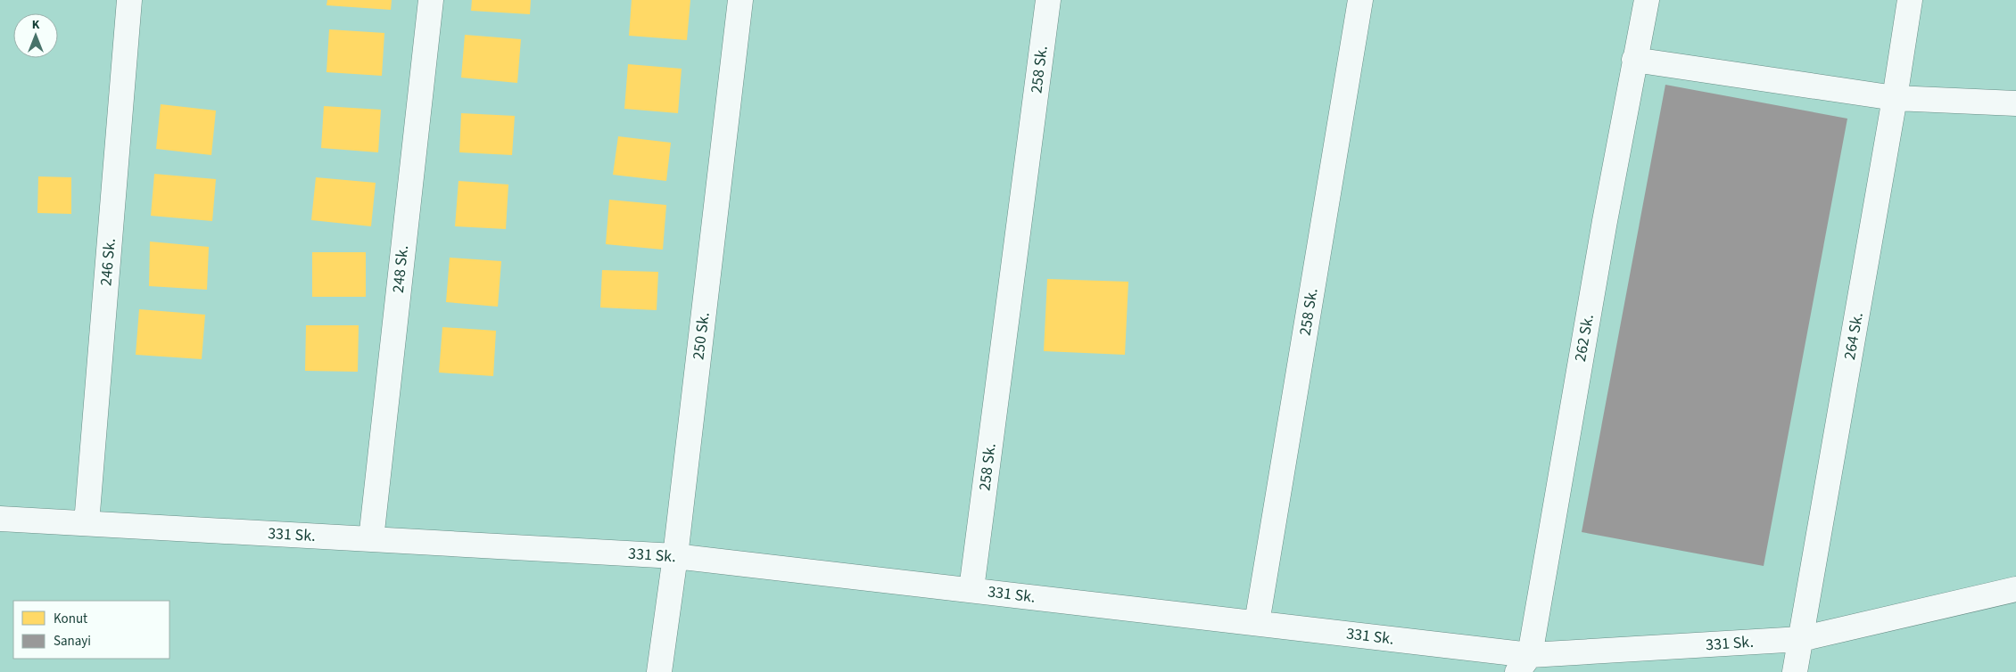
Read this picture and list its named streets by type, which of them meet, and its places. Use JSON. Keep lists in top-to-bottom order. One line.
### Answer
{"streets":{"street":["258 Sk.","246 Sk.","248 Sk.","250 Sk.","264 Sk.","262 Sk.","331 Sk."]},"crossings":[["258 Sk.","331 Sk."],["246 Sk.","331 Sk."],["248 Sk.","331 Sk."],["250 Sk.","331 Sk."],["264 Sk.","331 Sk."],["262 Sk.","331 Sk."]],"legend":["Konut","Sanayi"],"north":"top"}
